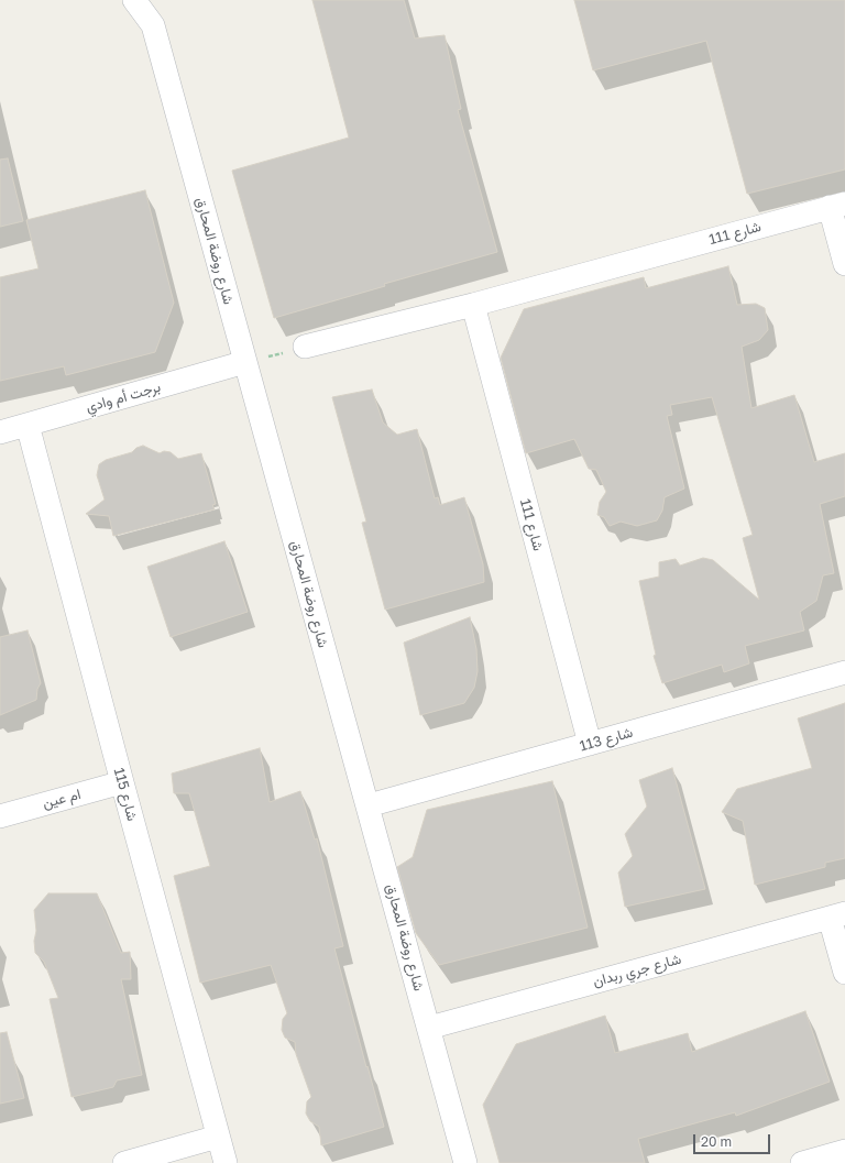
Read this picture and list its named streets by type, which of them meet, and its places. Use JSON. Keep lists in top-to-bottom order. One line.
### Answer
{"streets":{"street":["شارع 111","شارع روضة المحارق","برجت أم وادي","شارع 113","شارع 115","ام عين","شارع جري ربدان"]},"crossings":[["شارع 111","شارع 113"],["شارع روضة المحارق","برجت أم وادي"],["شارع روضة المحارق","شارع 113"],["شارع روضة المحارق","شارع جري ربدان"],["برجت أم وادي","شارع 115"],["شارع 115","ام عين"]],"scale_bar":"20 m"}
